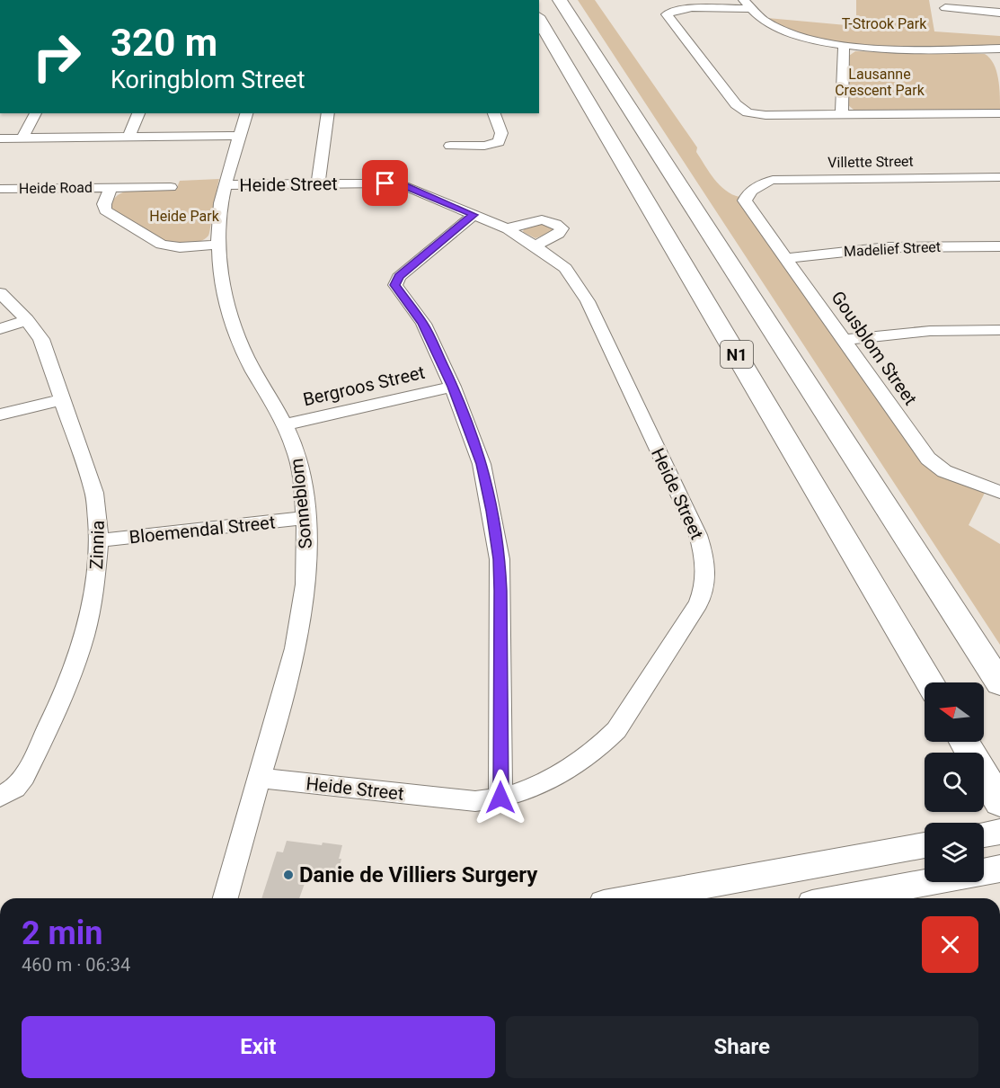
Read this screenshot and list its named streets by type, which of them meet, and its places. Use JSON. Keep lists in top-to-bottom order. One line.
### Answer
{"streets":{"highway":["N1"],"street":["Villette Street","Heide Street","Heide Road","Madelief Street","Gousblom Street","Bergroos Street","Sonneblom","Bloemendal Street","Zinnia"]},"crossings":[["Villette Street","Gousblom Street"],["Heide Street","Sonneblom"],["Heide Road","Sonneblom"],["Madelief Street","Gousblom Street"],["Bergroos Street","Sonneblom"],["Sonneblom","Bloemendal Street"],["Bloemendal Street","Zinnia"]],"parks":["T-Strook Park","Lausanne Crescent Park","Heide Park"],"places":["Danie de Villiers Surgery"],"north":"left","page":{"turn":["320 m","Koringblom Street"],"heading":["2 min","460 m · 06:34"],"buttons":["Exit","Share"]}}
